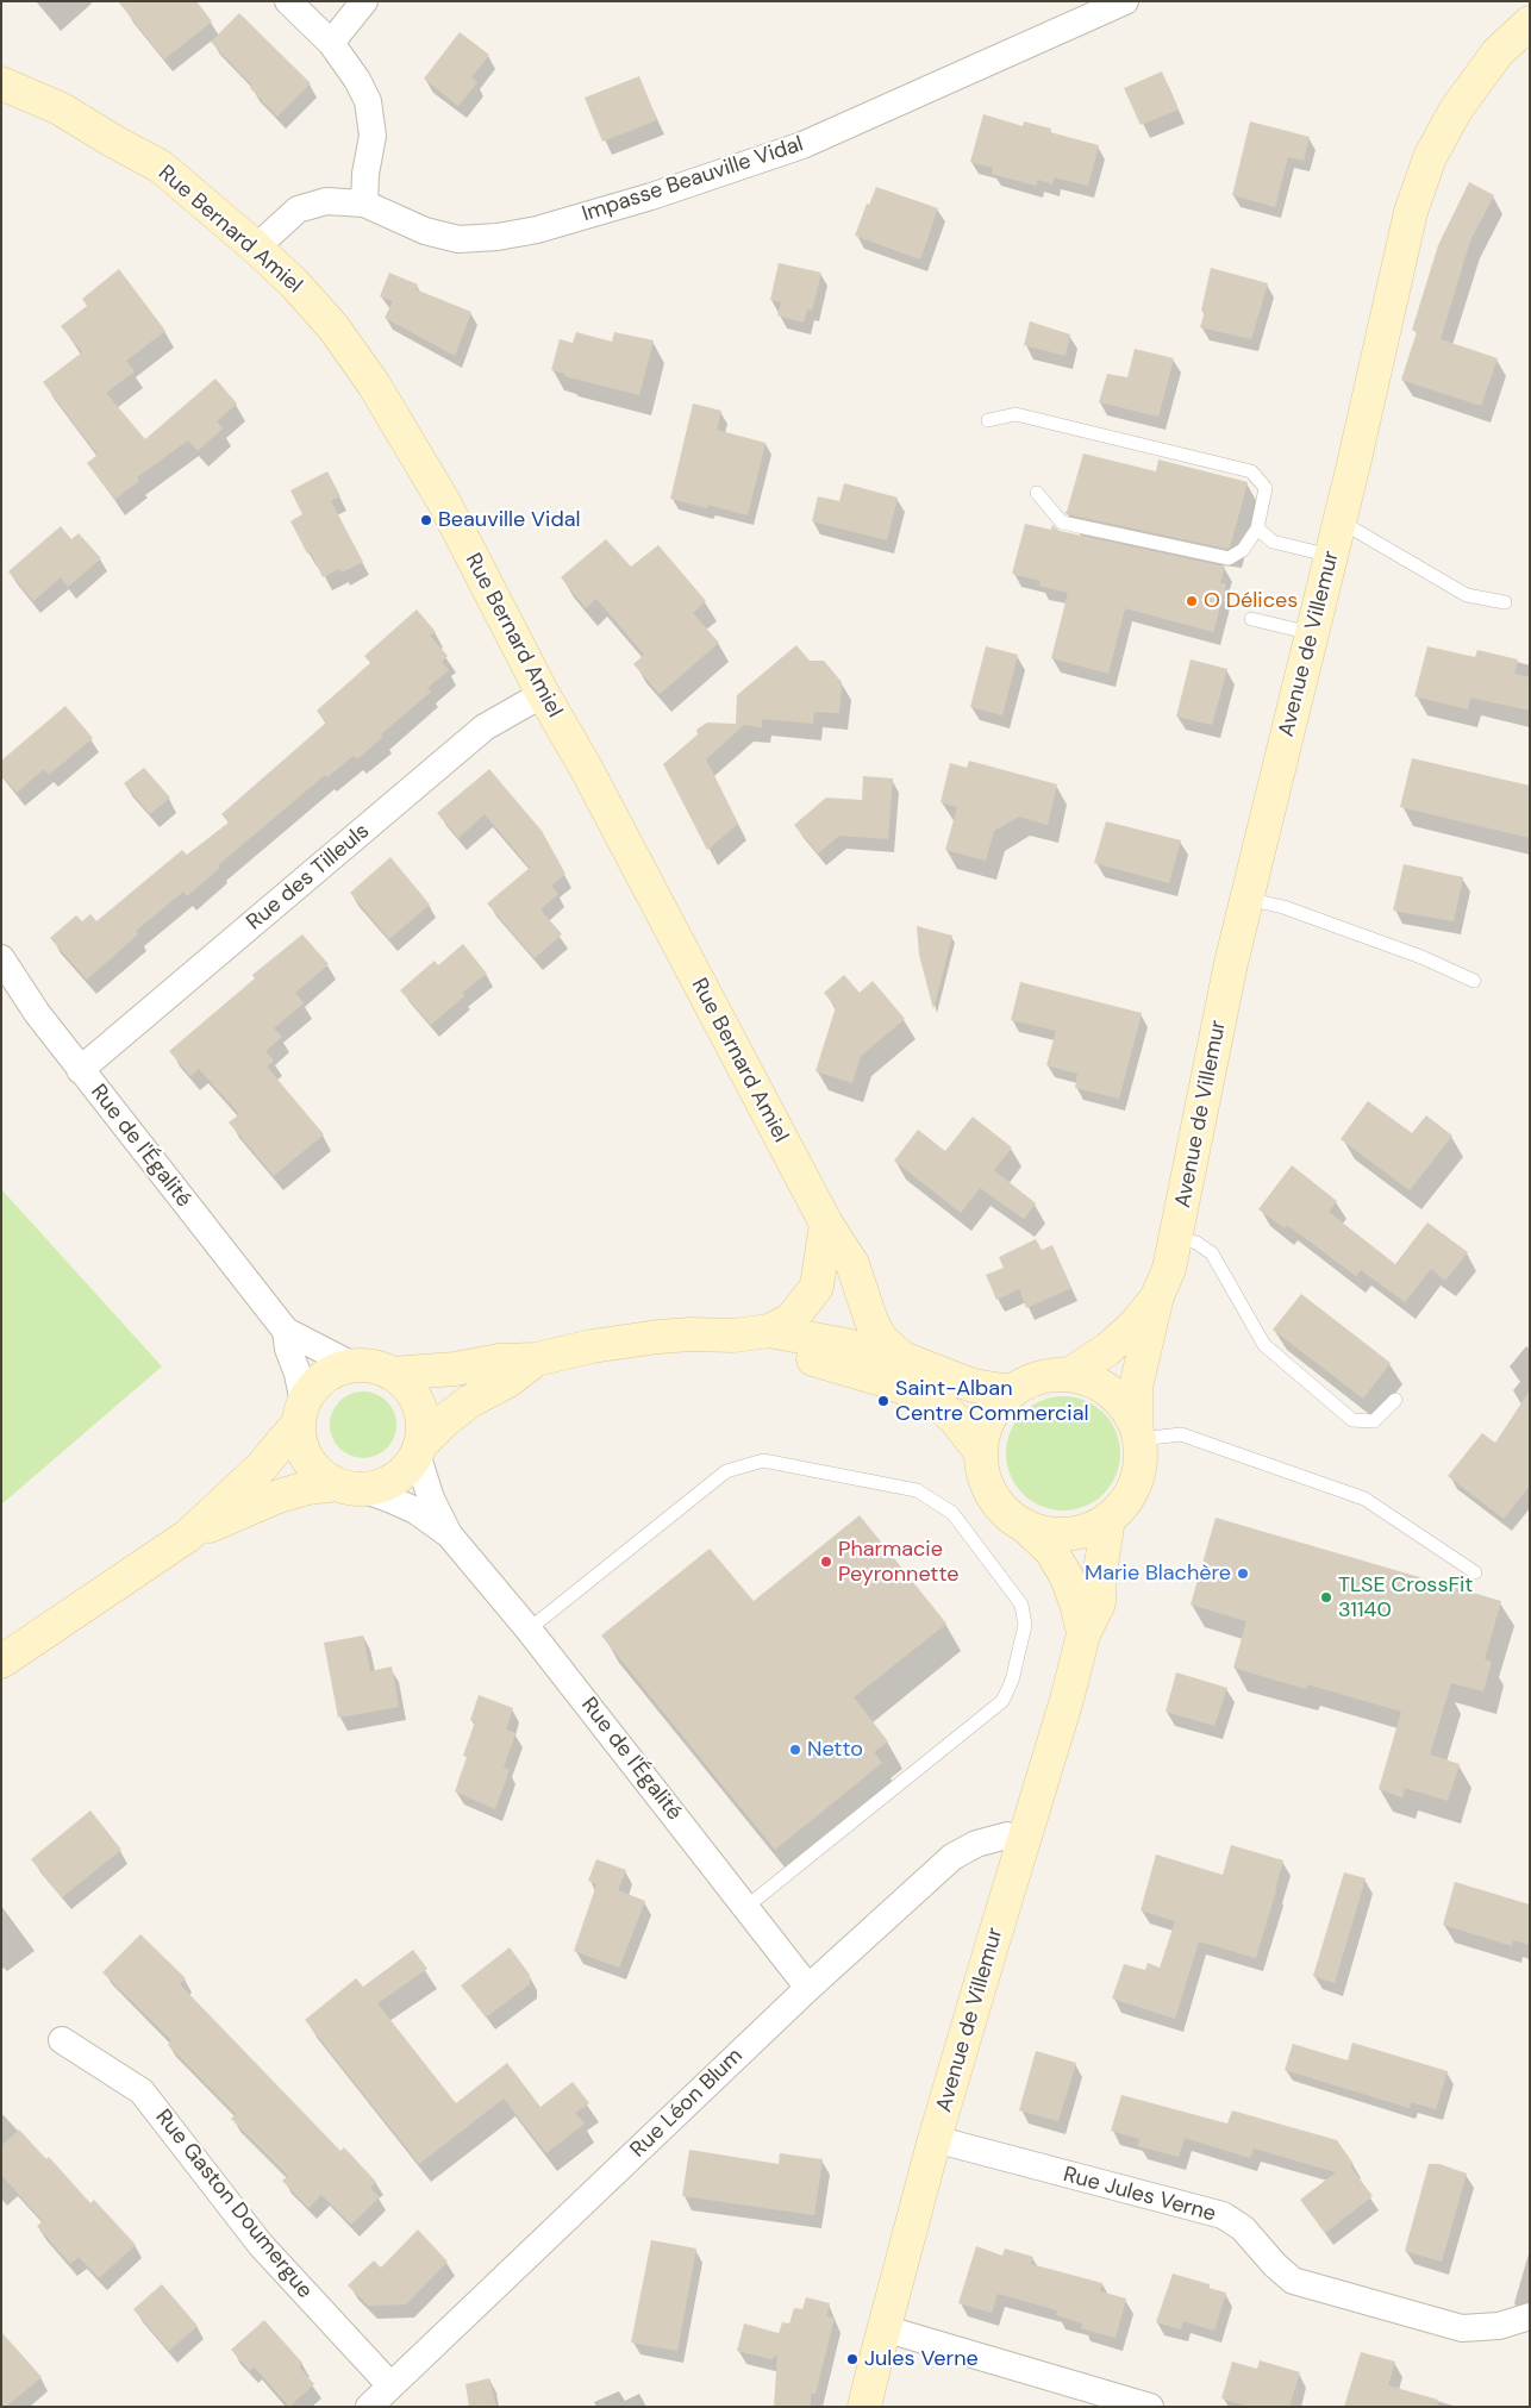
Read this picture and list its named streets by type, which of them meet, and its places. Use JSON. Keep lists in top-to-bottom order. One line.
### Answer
{"streets":{"main road":["Rue Bernard Amiel","Avenue de Villemur"],"street":["Impasse Beauville Vidal","Rue des Tilleuls","Rue de l'Égalité","Rue Léon Blum","Rue Jules Verne","Rue Gaston Doumergue"]},"crossings":[["Impasse Beauville Vidal","Rue Bernard Amiel"],["Rue Bernard Amiel","Rue des Tilleuls"],["Avenue de Villemur","Rue Léon Blum"],["Avenue de Villemur","Rue Jules Verne"],["Rue des Tilleuls","Rue de l'Égalité"],["Rue de l'Égalité","Rue Léon Blum"],["Rue Léon Blum","Rue Gaston Doumergue"]],"places":["Beauville Vidal","O Délices","Saint-Alban Centre Commercial","Pharmacie Peyronnette","Marie Blachère","TLSE CrossFit 31140","Netto","Jules Verne"]}
